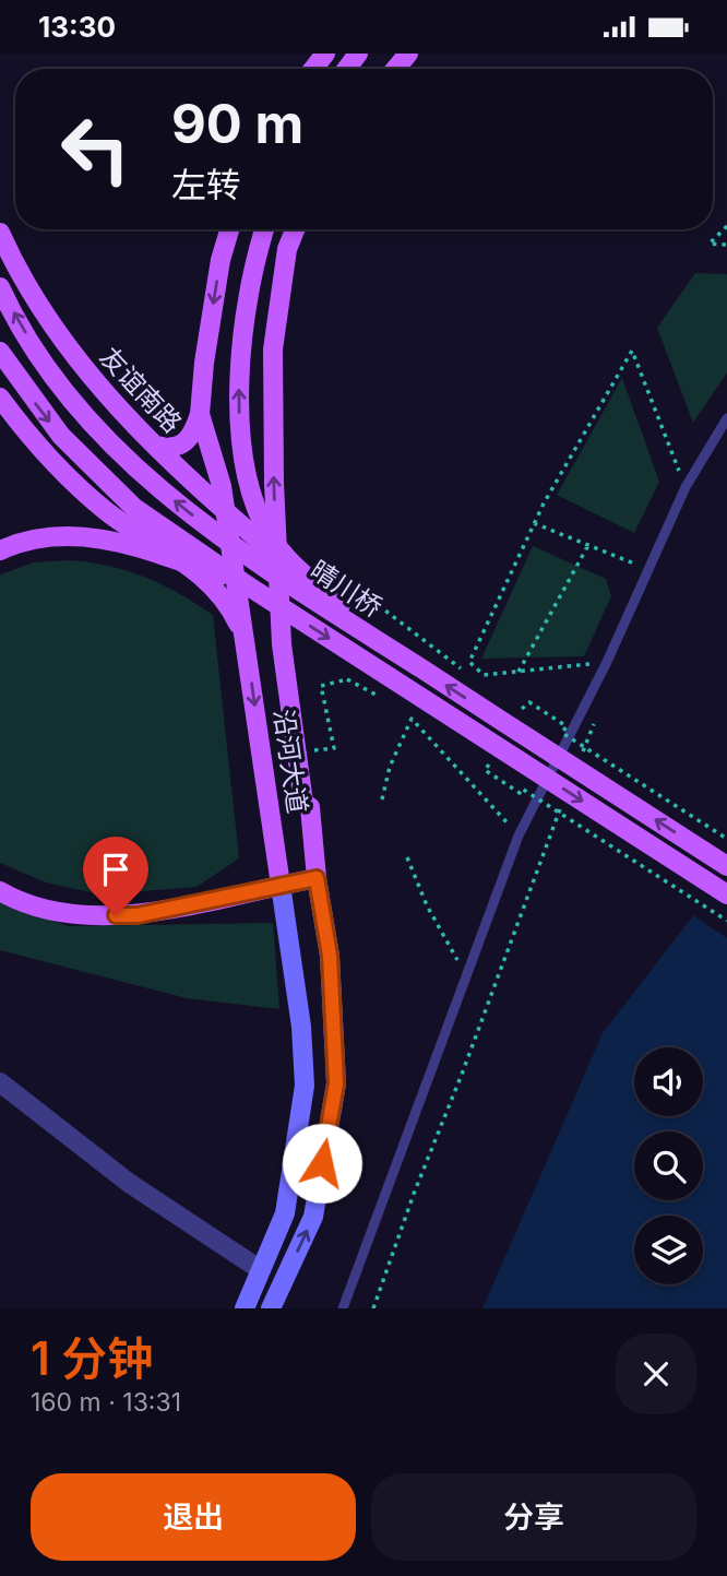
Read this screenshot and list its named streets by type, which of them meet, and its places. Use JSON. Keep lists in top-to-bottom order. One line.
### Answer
{"streets":{"main road":["友谊南路","晴川桥","沿河大道"]},"crossings":[["友谊南路","沿河大道"]],"page":{"status":"13:30","turn":["90 m","左转"],"heading":["1 分钟","160 m · 13:31"],"buttons":["退出","分享"]}}
